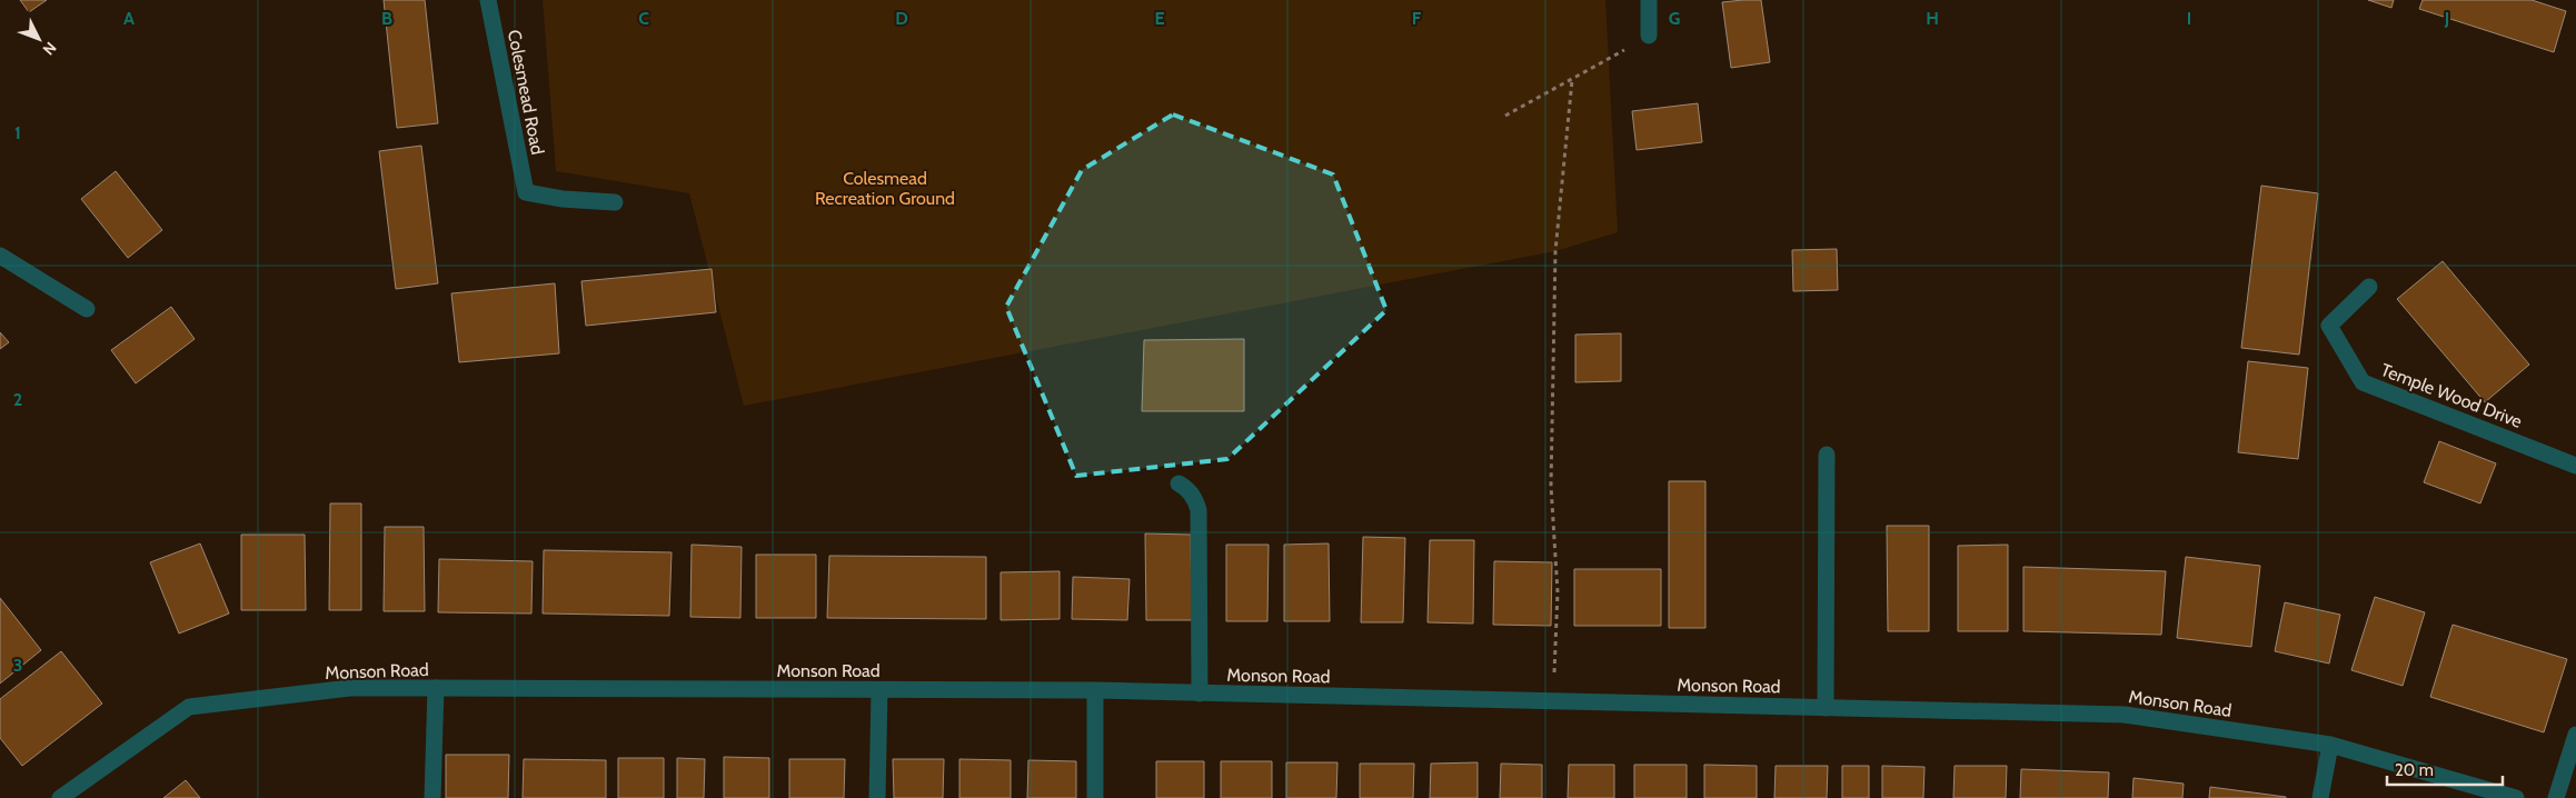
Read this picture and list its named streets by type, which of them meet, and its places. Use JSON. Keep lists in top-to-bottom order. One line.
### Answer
{"streets":{"street":["Colesmead Road","Temple Wood Drive","Monson Road"]},"parks":["Colesmead Recreation Ground"],"scale_bar":"20 m","north":"bottom right","grid":{"columns":["A","B","C","D","E","F","G","H","I","J"],"rows":["1","2","3"]}}
